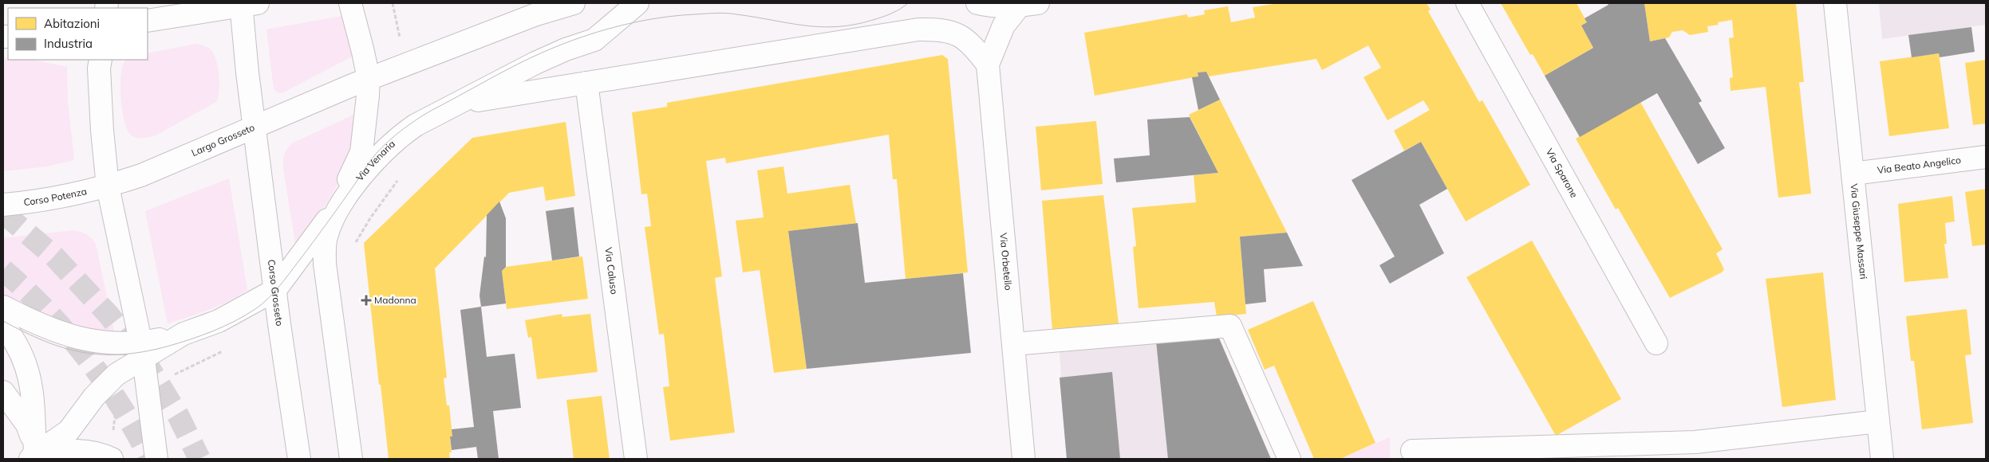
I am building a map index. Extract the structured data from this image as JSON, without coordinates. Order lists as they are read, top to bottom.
{
  "streets": {
    "street": [
      "Largo Grosseto",
      "Via Venaria",
      "Via Beato Angelico",
      "Via Sparone",
      "Corso Potenza",
      "Via Giuseppe Massari",
      "Via Orbetello",
      "Via Caluso",
      "Corso Grosseto"
    ]
  },
  "crossings": [
    ["Largo Grosseto", "Corso Potenza"],
    ["Largo Grosseto", "Corso Grosseto"],
    ["Via Beato Angelico", "Via Giuseppe Massari"]
  ],
  "places": {
    "health": ["Madonna"]
  },
  "legend": ["Abitazioni", "Industria"]
}
